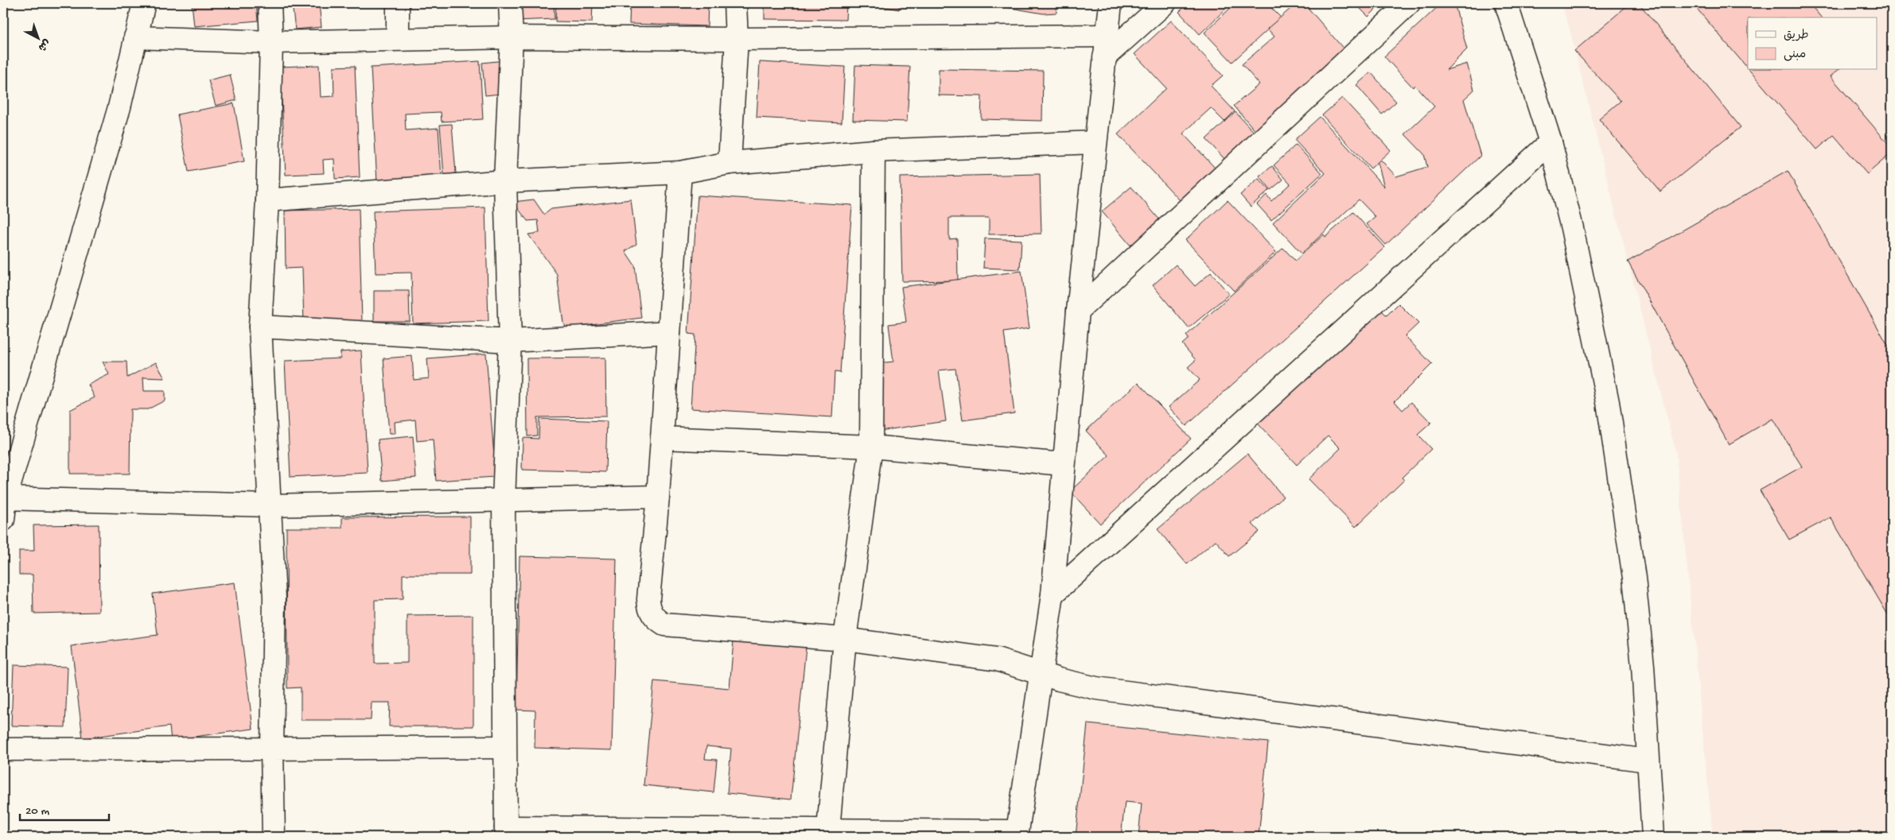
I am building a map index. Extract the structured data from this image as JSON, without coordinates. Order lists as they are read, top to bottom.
{
  "legend": ["طريق", "مبنى"],
  "scale_bar": "20 m",
  "north": "bottom right"
}
